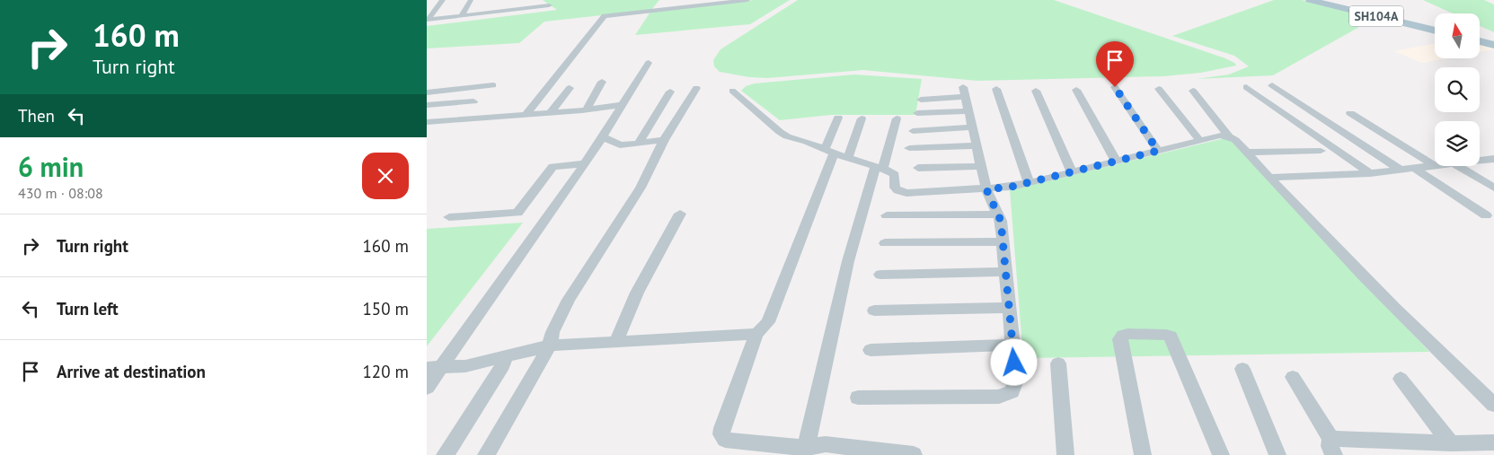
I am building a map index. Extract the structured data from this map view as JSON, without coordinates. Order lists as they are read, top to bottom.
{
  "streets": {
    "main road": ["SH104A"]
  },
  "north": "top",
  "page": {
    "turn": ["160 m", "Turn right"],
    "then": "Then",
    "heading": ["6 min", "430 m · 08:08"],
    "list": [
      {
        "name": "Turn right",
        "value": "160 m"
      },
      {
        "name": "Turn left",
        "value": "150 m"
      },
      {
        "name": "Arrive at destination",
        "value": "120 m"
      }
    ]
  }
}
